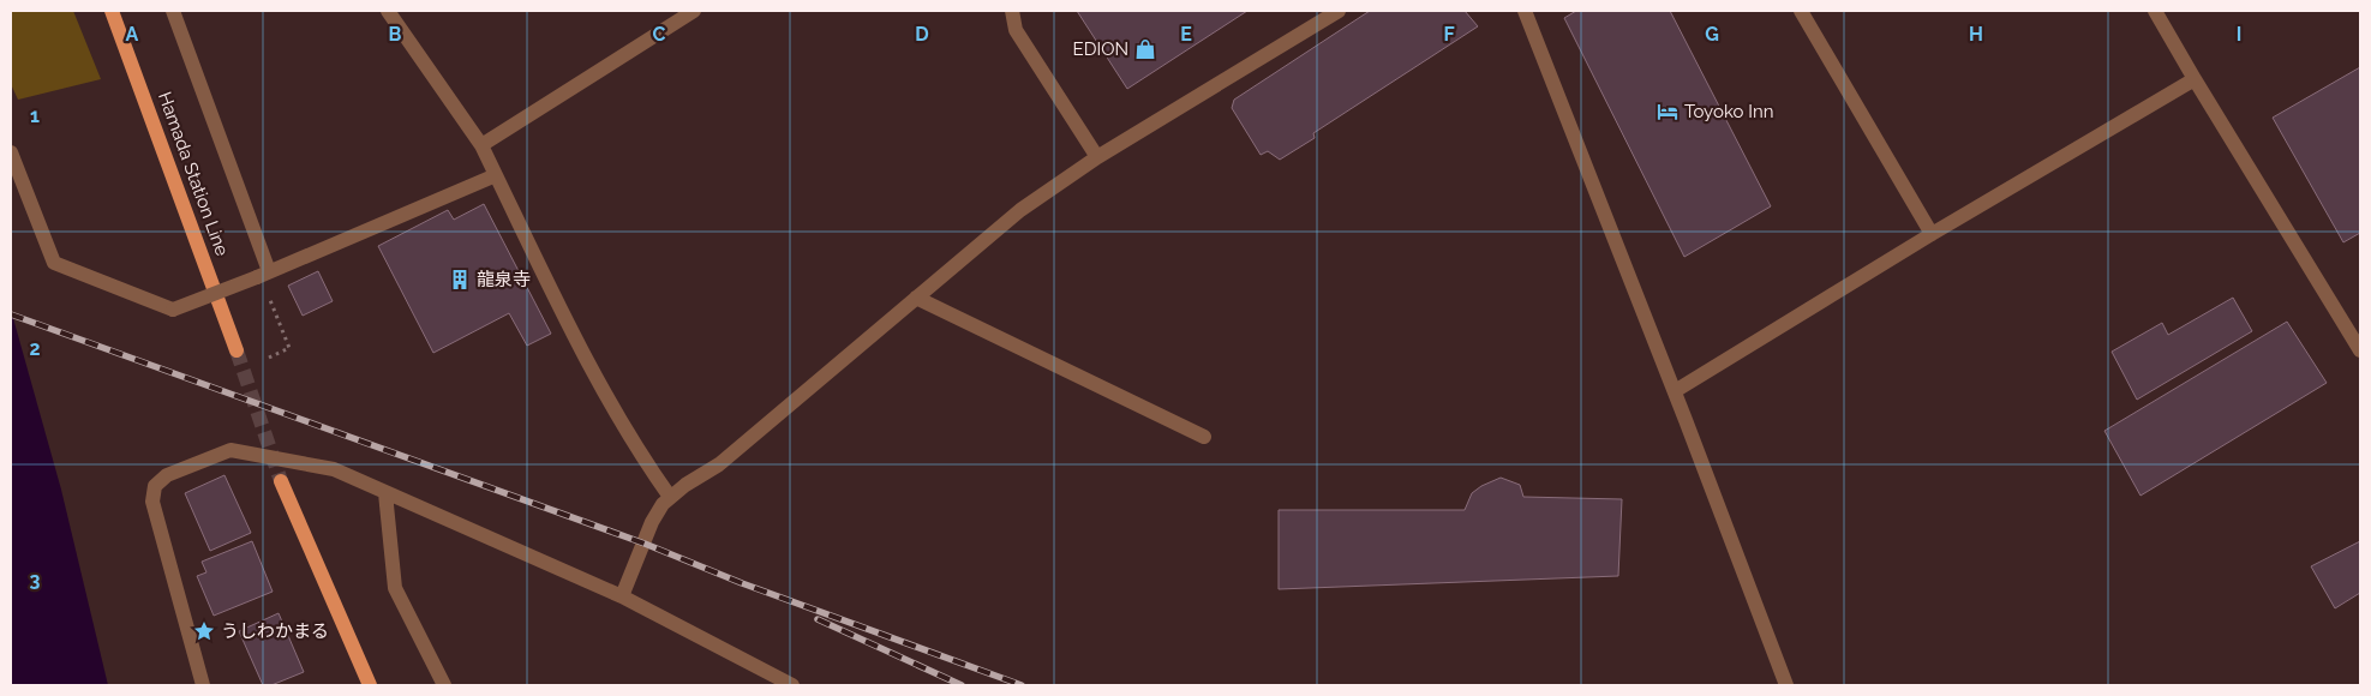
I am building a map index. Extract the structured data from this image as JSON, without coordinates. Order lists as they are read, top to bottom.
{
  "streets": {
    "main road": ["Hamada Station Line"]
  },
  "places": {
    "shop": ["EDION"],
    "hotel": ["Toyoko Inn"],
    "building": ["龍泉寺"],
    "place": ["うしわかまる"]
  },
  "grid": {
    "columns": [
      "A",
      "B",
      "C",
      "D",
      "E",
      "F",
      "G",
      "H",
      "I"
    ],
    "rows": ["1", "2", "3"]
  }
}
